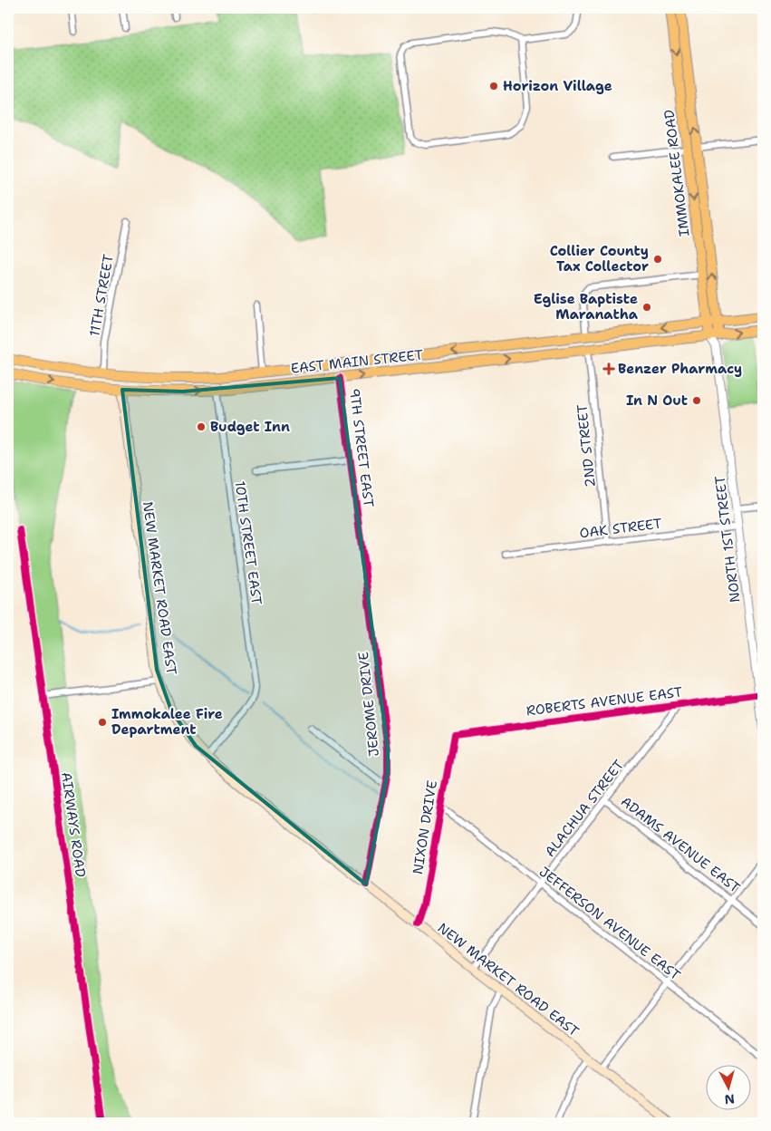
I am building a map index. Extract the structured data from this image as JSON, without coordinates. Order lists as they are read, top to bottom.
{
  "streets": {
    "main road": ["IMMOKALEE ROAD", "EAST MAIN STREET", "NEW MARKET ROAD EAST"],
    "street": [
      "11TH STREET",
      "2ND STREET",
      "9TH STREET EAST",
      "OAK STREET",
      "NORTH 1ST STREET",
      "10TH STREET EAST",
      "ROBERTS AVENUE EAST",
      "JEROME DRIVE",
      "ALACHUA STREET",
      "AIRWAYS ROAD",
      "NIXON DRIVE",
      "ADAMS AVENUE EAST",
      "JEFFERSON AVENUE EAST"
    ]
  },
  "crossings": [
    ["IMMOKALEE ROAD", "EAST MAIN STREET"],
    ["IMMOKALEE ROAD", "NORTH 1ST STREET"],
    ["11TH STREET", "EAST MAIN STREET"],
    ["EAST MAIN STREET", "2ND STREET"],
    ["EAST MAIN STREET", "9TH STREET EAST"],
    ["EAST MAIN STREET", "NORTH 1ST STREET"],
    ["EAST MAIN STREET", "10TH STREET EAST"],
    ["EAST MAIN STREET", "NEW MARKET ROAD EAST"],
    ["2ND STREET", "OAK STREET"],
    ["9TH STREET EAST", "JEROME DRIVE"],
    ["OAK STREET", "NORTH 1ST STREET"],
    ["NORTH 1ST STREET", "ROBERTS AVENUE EAST"],
    ["10TH STREET EAST", "NEW MARKET ROAD EAST"],
    ["NEW MARKET ROAD EAST", "JEROME DRIVE"],
    ["NEW MARKET ROAD EAST", "ALACHUA STREET"],
    ["NEW MARKET ROAD EAST", "NIXON DRIVE"],
    ["ROBERTS AVENUE EAST", "ALACHUA STREET"],
    ["ROBERTS AVENUE EAST", "NIXON DRIVE"],
    ["ALACHUA STREET", "ADAMS AVENUE EAST"],
    ["ALACHUA STREET", "JEFFERSON AVENUE EAST"],
    ["NIXON DRIVE", "JEFFERSON AVENUE EAST"]
  ],
  "places": {
    "other": [
      "Horizon Village",
      "Collier County Tax Collector",
      "Eglise Baptiste Maranatha",
      "In N Out",
      "Budget Inn",
      "Immokalee Fire Department"
    ],
    "health": ["Benzer Pharmacy"]
  },
  "north": "bottom"
}
